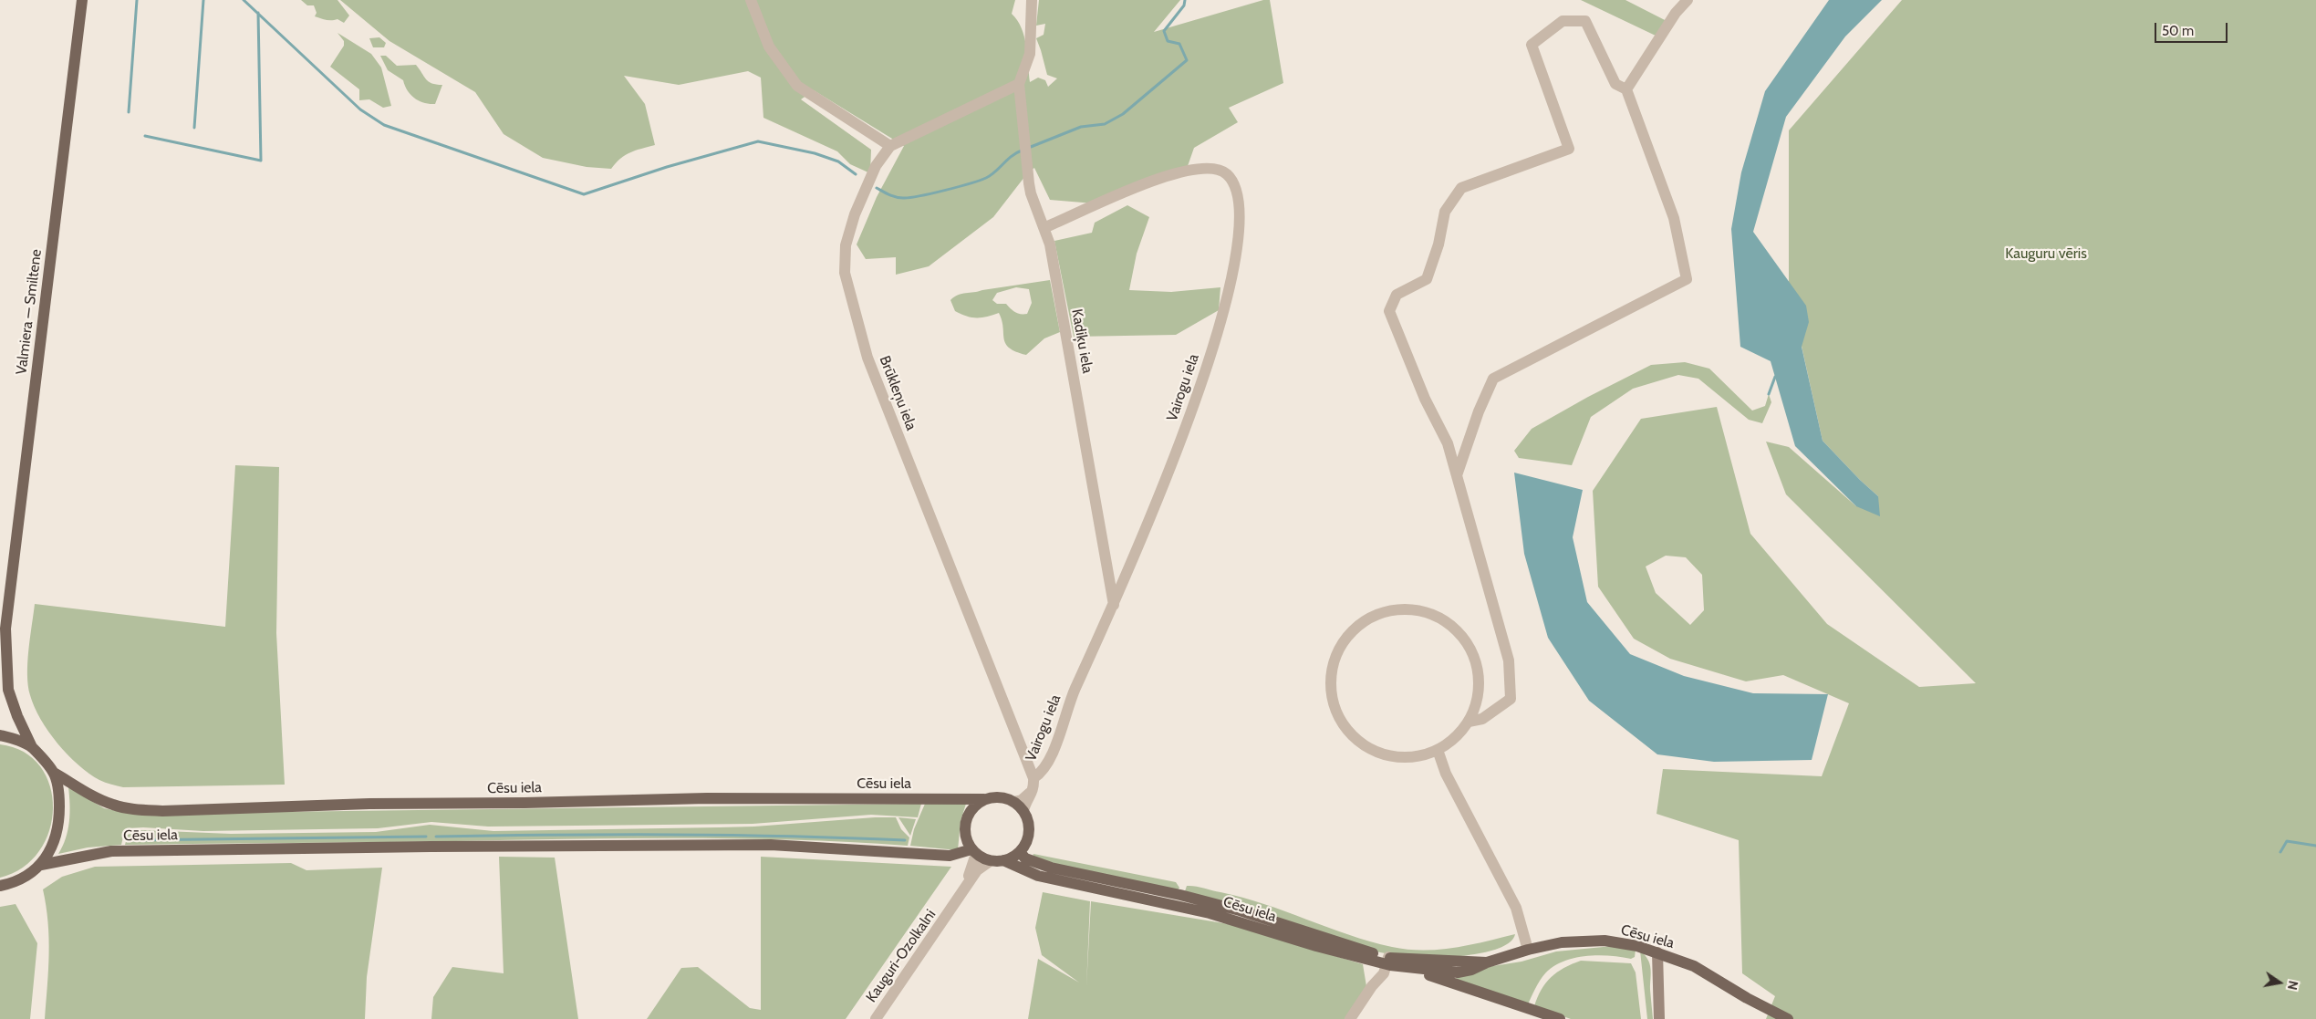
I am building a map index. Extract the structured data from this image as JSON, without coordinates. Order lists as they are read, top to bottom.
{
  "streets": {
    "main road": ["Valmiera — Smiltene", "Cēsu iela"],
    "street": [
      "Kadiķu iela",
      "Vairogu iela",
      "Brūkleņu iela",
      "Kauguri-Ozolkalni"
    ]
  },
  "crossings": [
    ["Kadiķu iela", "Vairogu iela"],
    ["Kadiķu iela", "Brūkleņu iela"],
    ["Vairogu iela", "Brūkleņu iela"]
  ],
  "parks": ["Kauguru vēris"],
  "scale_bar": "50 m",
  "north": "right"
}
